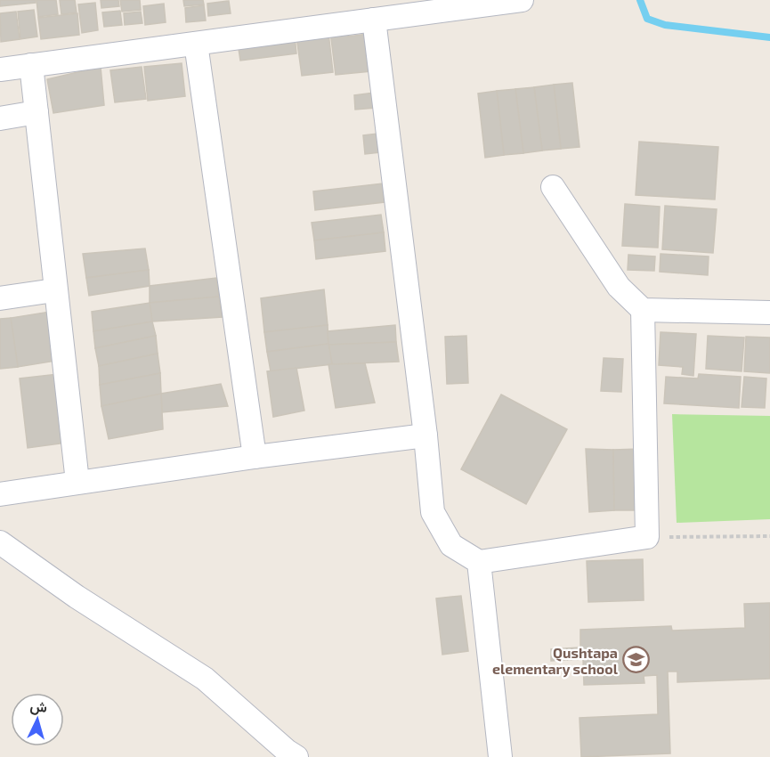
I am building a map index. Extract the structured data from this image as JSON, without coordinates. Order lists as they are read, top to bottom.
{
  "places": {
    "school or university": ["Qushtapa elementary school"]
  },
  "north": "top"
}
